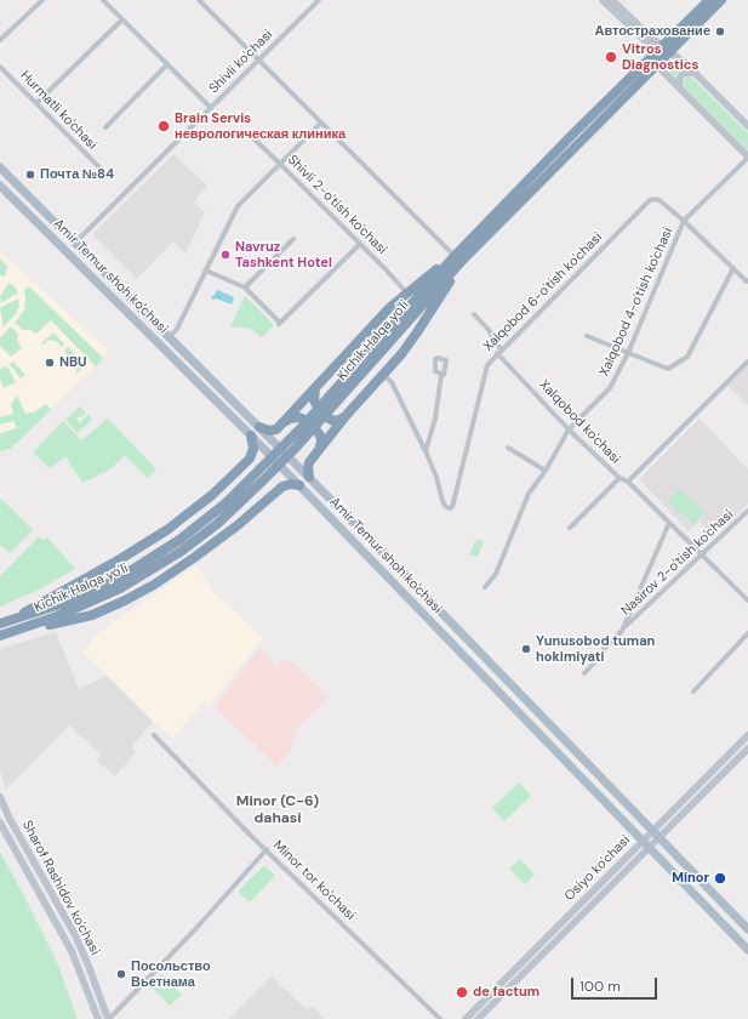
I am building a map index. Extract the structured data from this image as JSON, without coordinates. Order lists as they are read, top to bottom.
{
  "streets": {
    "highway": ["Kichik Halqa yo'li"],
    "main road": ["Amir Temur shoh ko'chasi", "Osiyo ko'chasi", "Sharof Rashidov ko'chasi"],
    "street": [
      "Shivli ko'chasi",
      "Hurmatli ko'chasi",
      "Shivli 2-o'tish ko'chasi",
      "Xalqobod 6-o'tish ko'chasi",
      "Xalqobod 4-o'tish ko'chasi",
      "Xalqobod ko'chasi",
      "Nasirov 2-o'tish ko'chasi",
      "Minor tor ko'chasi"
    ]
  },
  "crossings": [
    ["Shivli ko'chasi", "Amir Temur shoh ko'chasi"],
    ["Amir Temur shoh ko'chasi", "Osiyo ko'chasi"],
    ["Xalqobod 6-o'tish ko'chasi", "Xalqobod 4-o'tish ko'chasi"],
    ["Xalqobod 6-o'tish ko'chasi", "Xalqobod ko'chasi"],
    ["Xalqobod 4-o'tish ko'chasi", "Xalqobod ko'chasi"],
    ["Xalqobod ko'chasi", "Nasirov 2-o'tish ko'chasi"]
  ],
  "districts": ["Minor (C-6) dahasi"],
  "places": [
    "Автострахование",
    "Vitros Diagnostics",
    "Brain Servis неврологическая клиника",
    "Почта №84",
    "Navruz Tashkent Hotel",
    "NBU",
    "Yunusobod tuman hokimiyati",
    "Minor",
    "Посольство Вьетнама",
    "de factum"
  ],
  "scale_bar": "100 m"
}
